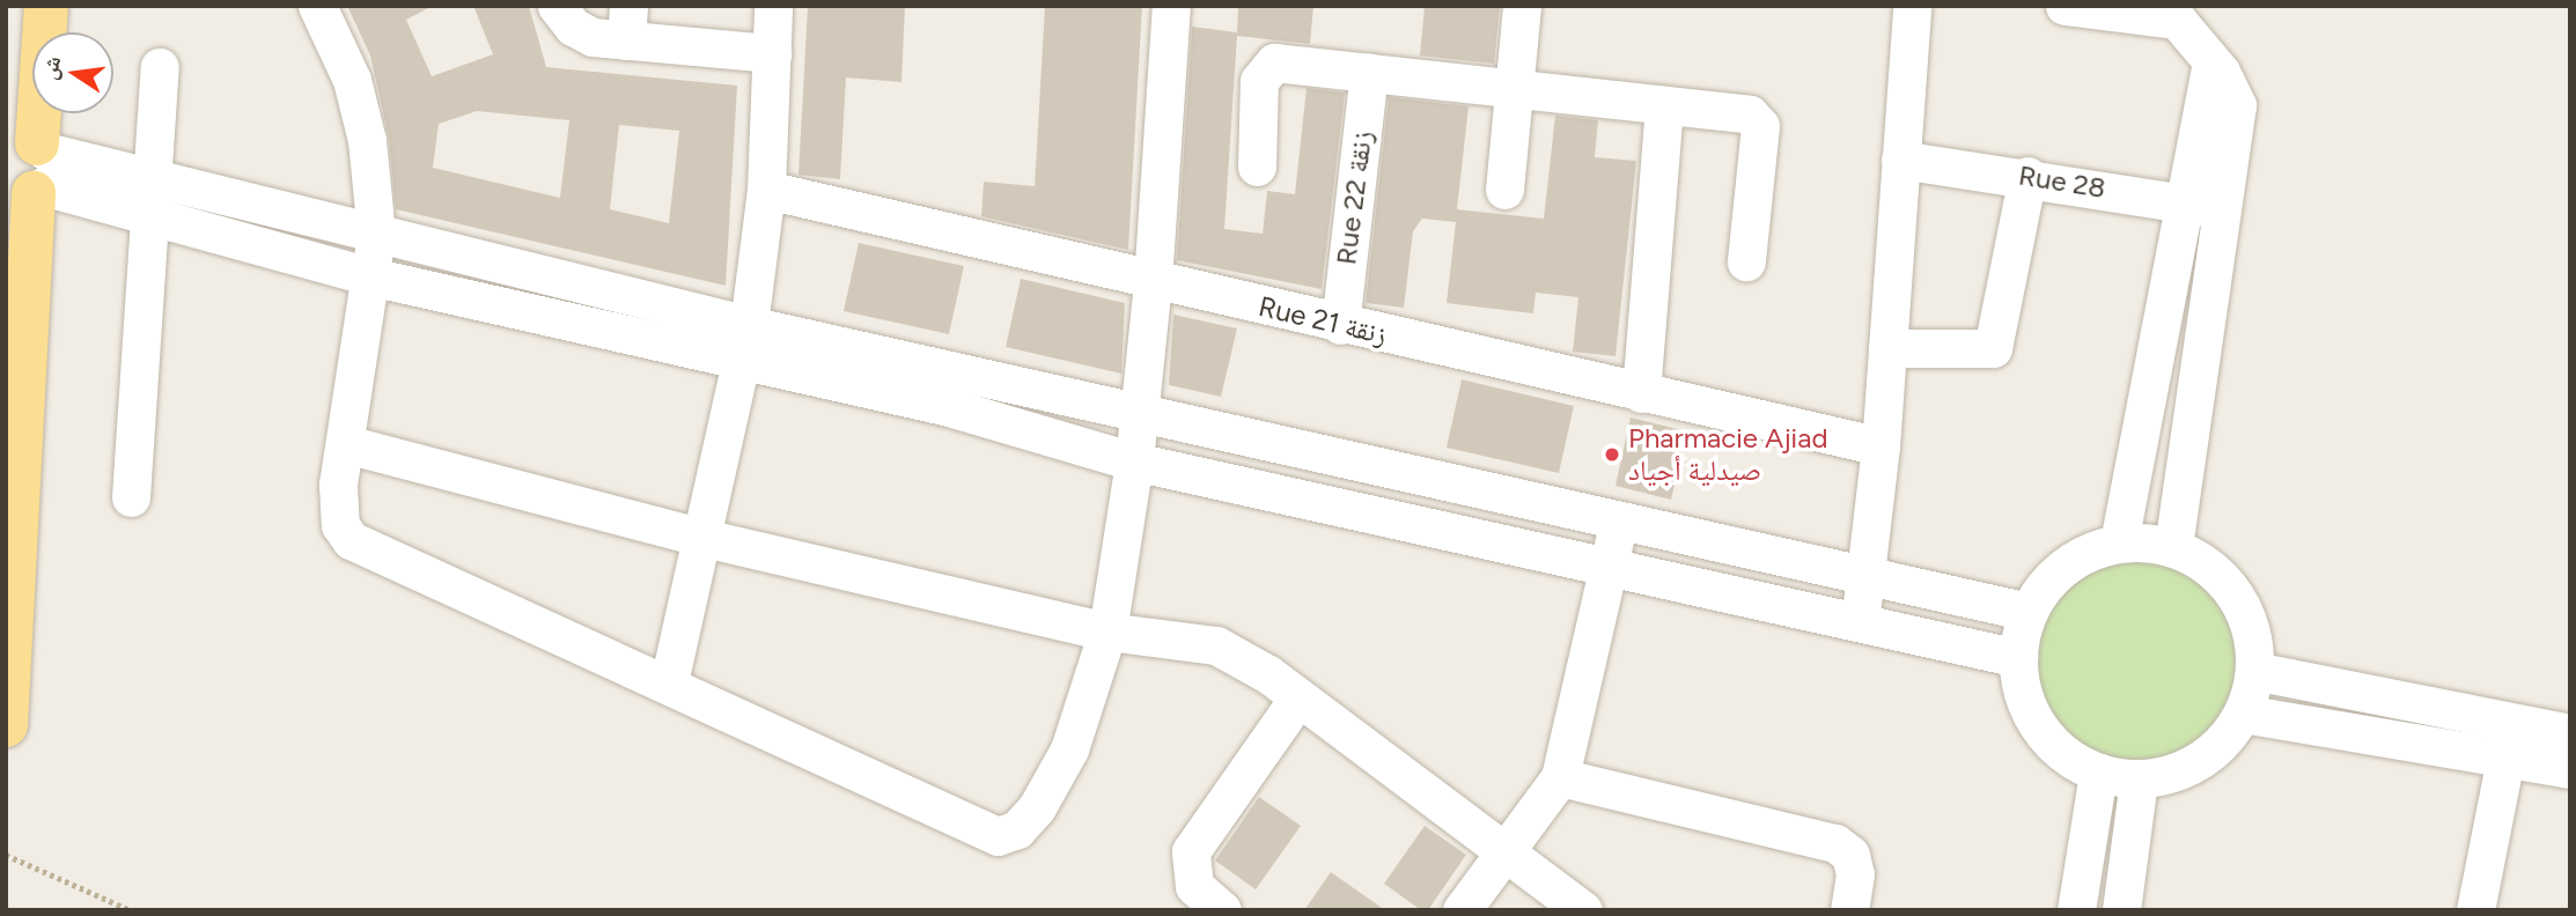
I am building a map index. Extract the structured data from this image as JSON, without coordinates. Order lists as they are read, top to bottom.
{
  "streets": {
    "street": ["Rue 28", "Rue 22 زنقة", "Rue 21 زنقة"]
  },
  "crossings": [
    ["Rue 22 زنقة", "Rue 21 زنقة"]
  ],
  "places": ["Pharmacie Ajiad صيدلية أجياد"],
  "north": "left"
}
